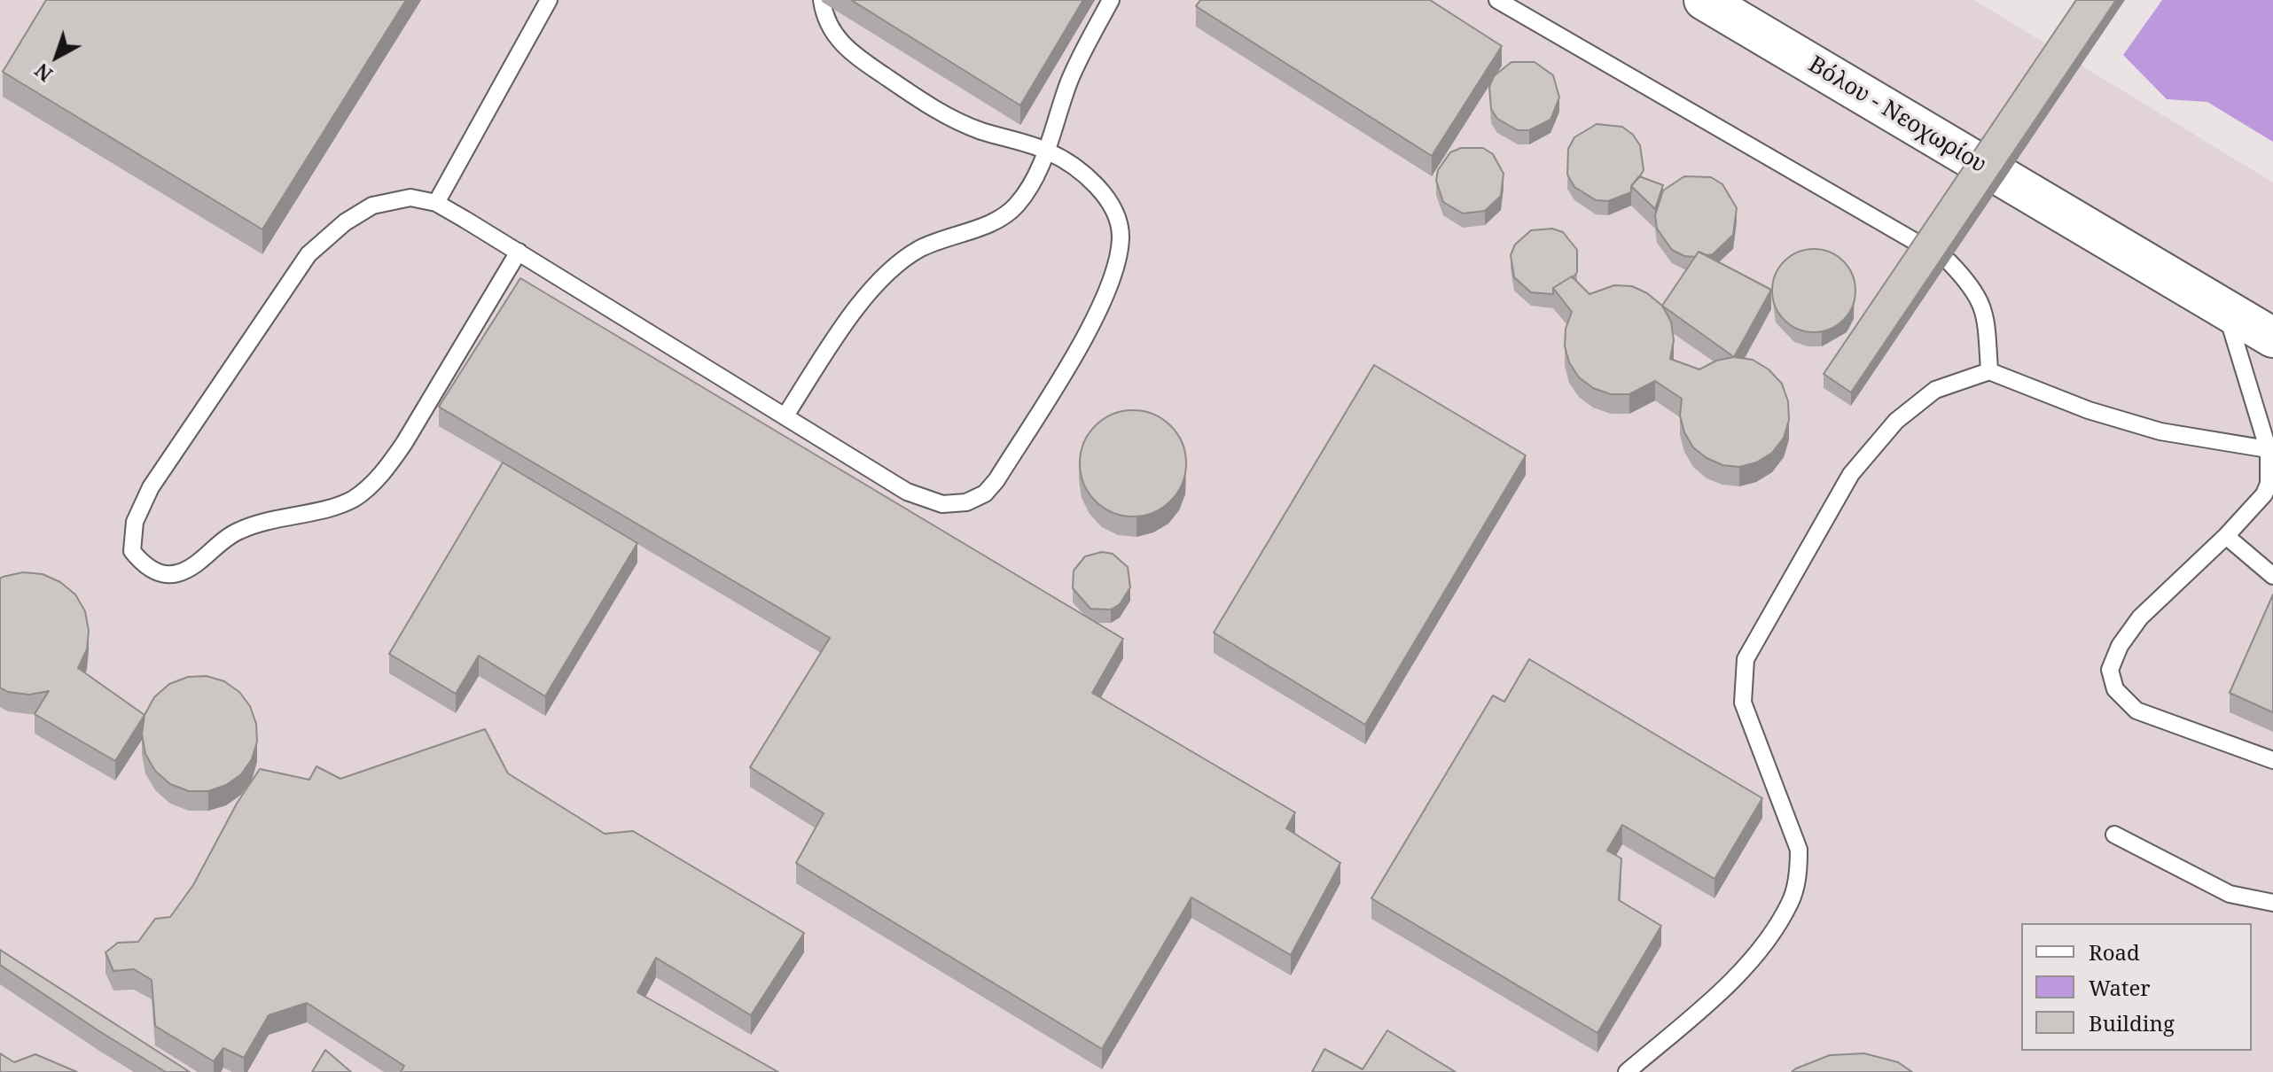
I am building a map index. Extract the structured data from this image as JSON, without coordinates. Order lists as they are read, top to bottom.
{
  "streets": {
    "main road": ["Βόλου - Νεοχωρίου"]
  },
  "legend": ["Road", "Water", "Building"],
  "north": "bottom left"
}
